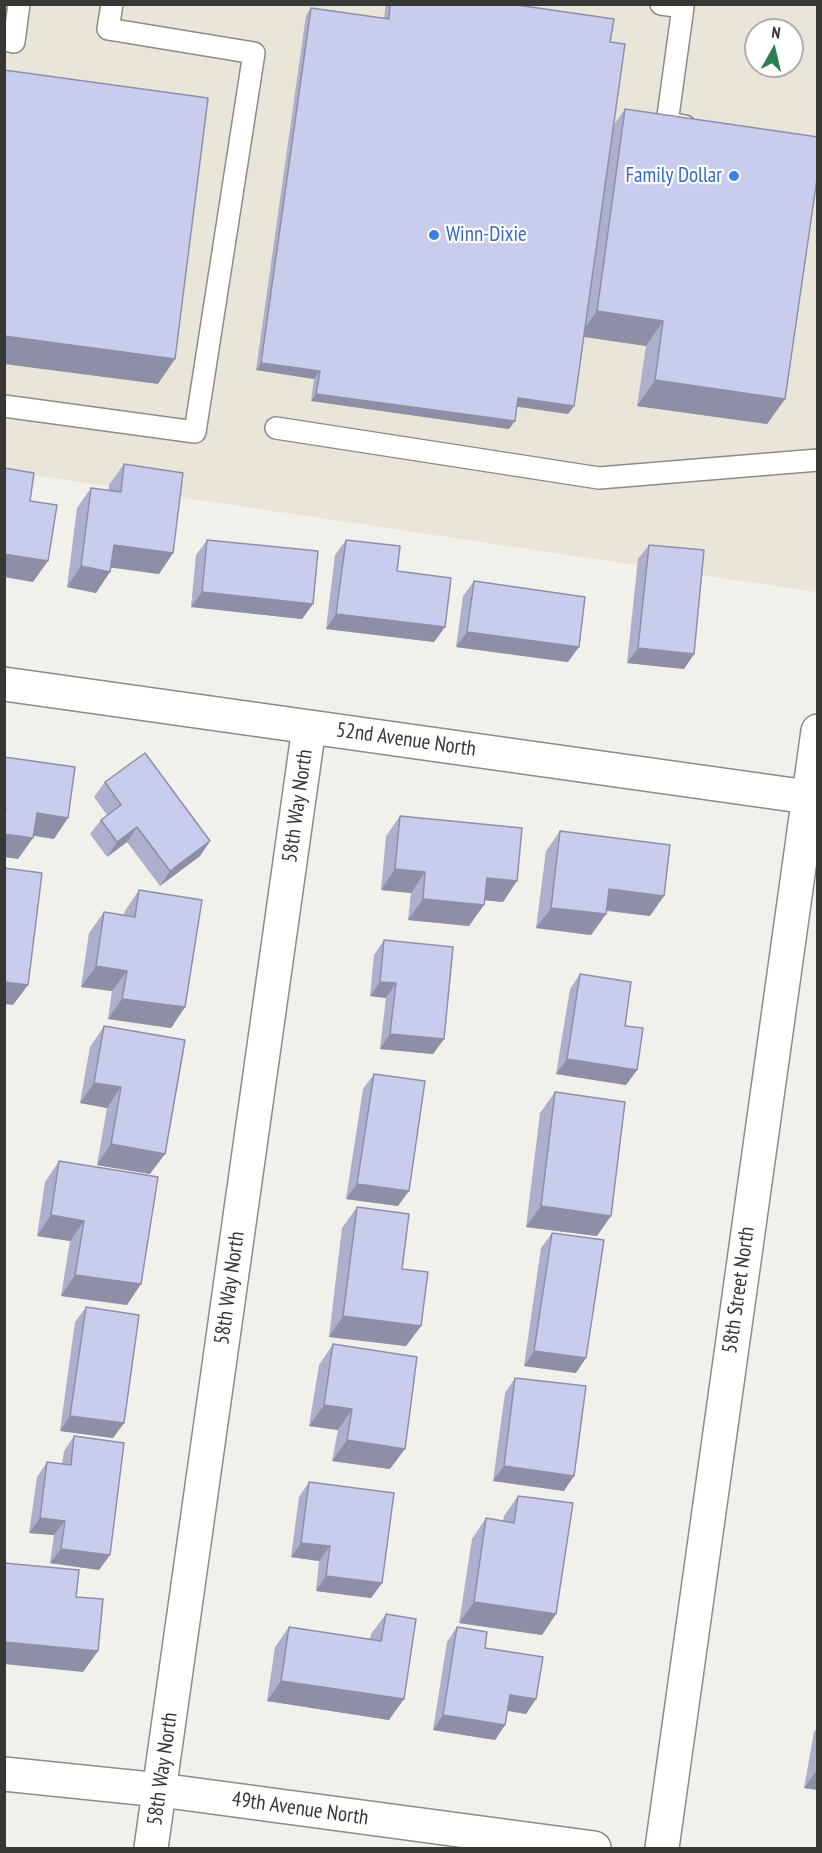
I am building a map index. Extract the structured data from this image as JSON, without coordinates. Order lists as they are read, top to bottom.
{
  "streets": {
    "street": [
      "52nd Avenue North",
      "58th Way North",
      "58th Street North",
      "49th Avenue North"
    ]
  },
  "crossings": [
    ["52nd Avenue North", "58th Way North"],
    ["52nd Avenue North", "58th Street North"],
    ["58th Way North", "49th Avenue North"]
  ],
  "places": ["Family Dollar", "Winn-Dixie"],
  "north": "top"
}
